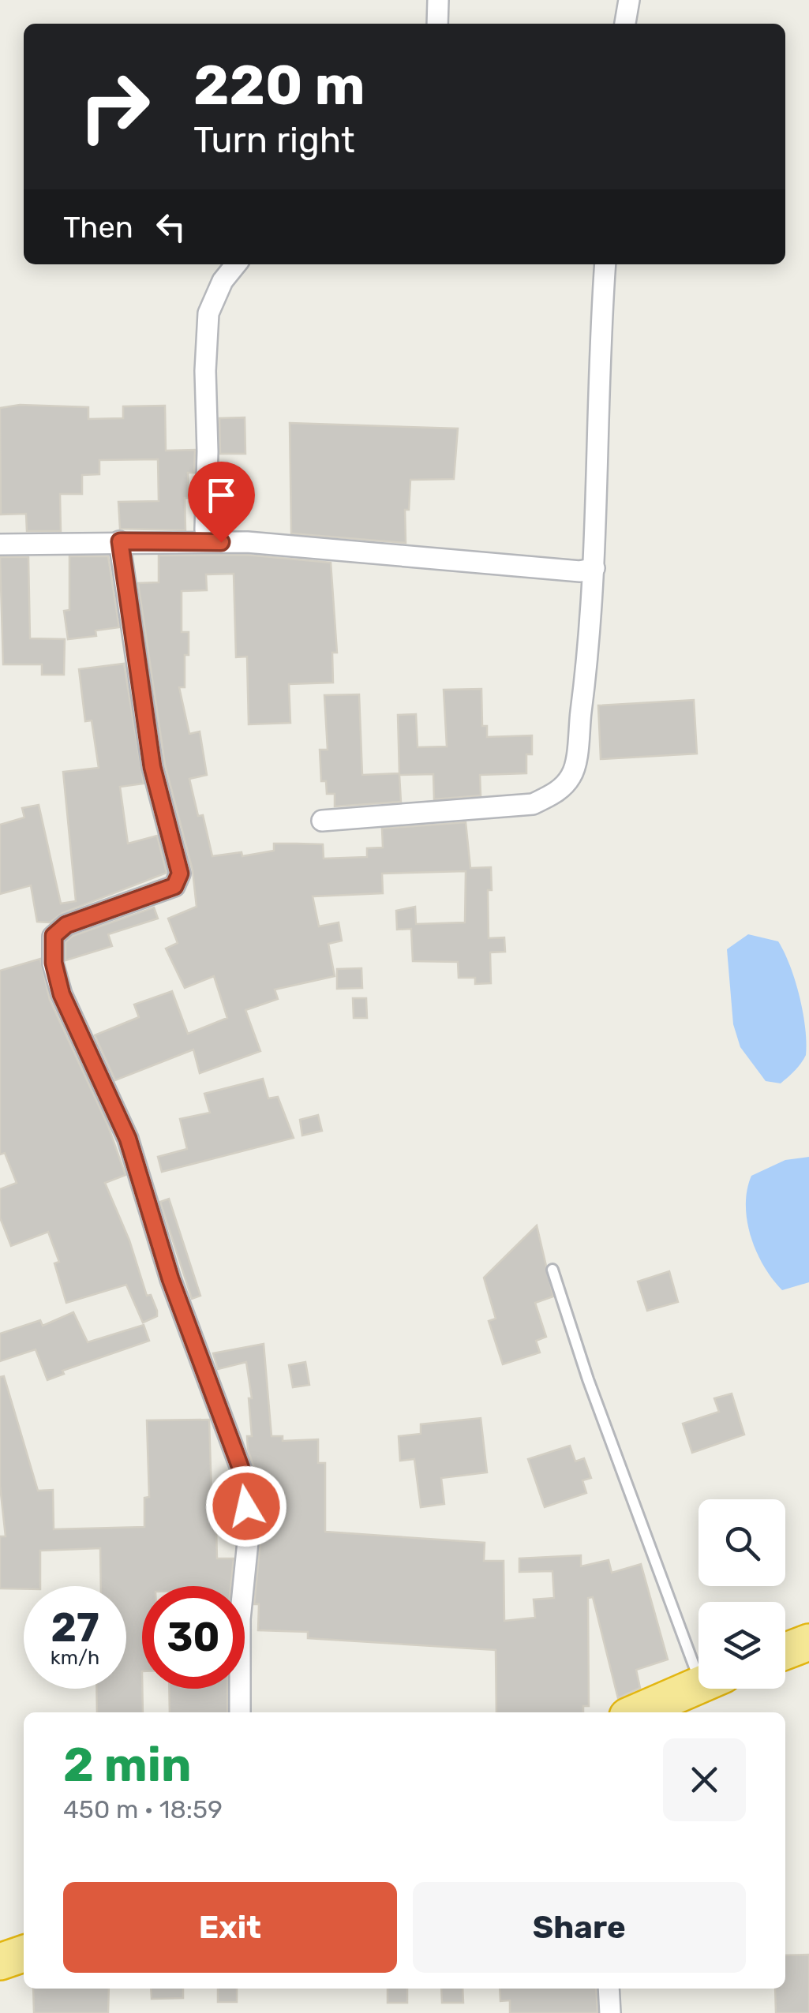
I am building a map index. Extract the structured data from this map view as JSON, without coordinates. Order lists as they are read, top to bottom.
{
  "page": {
    "turn": ["220 m", "Turn right"],
    "then": "Then",
    "speed": "27 km/h",
    "limit": "30",
    "heading": ["2 min", "450 m · 18:59"],
    "buttons": ["Exit", "Share"]
  }
}
